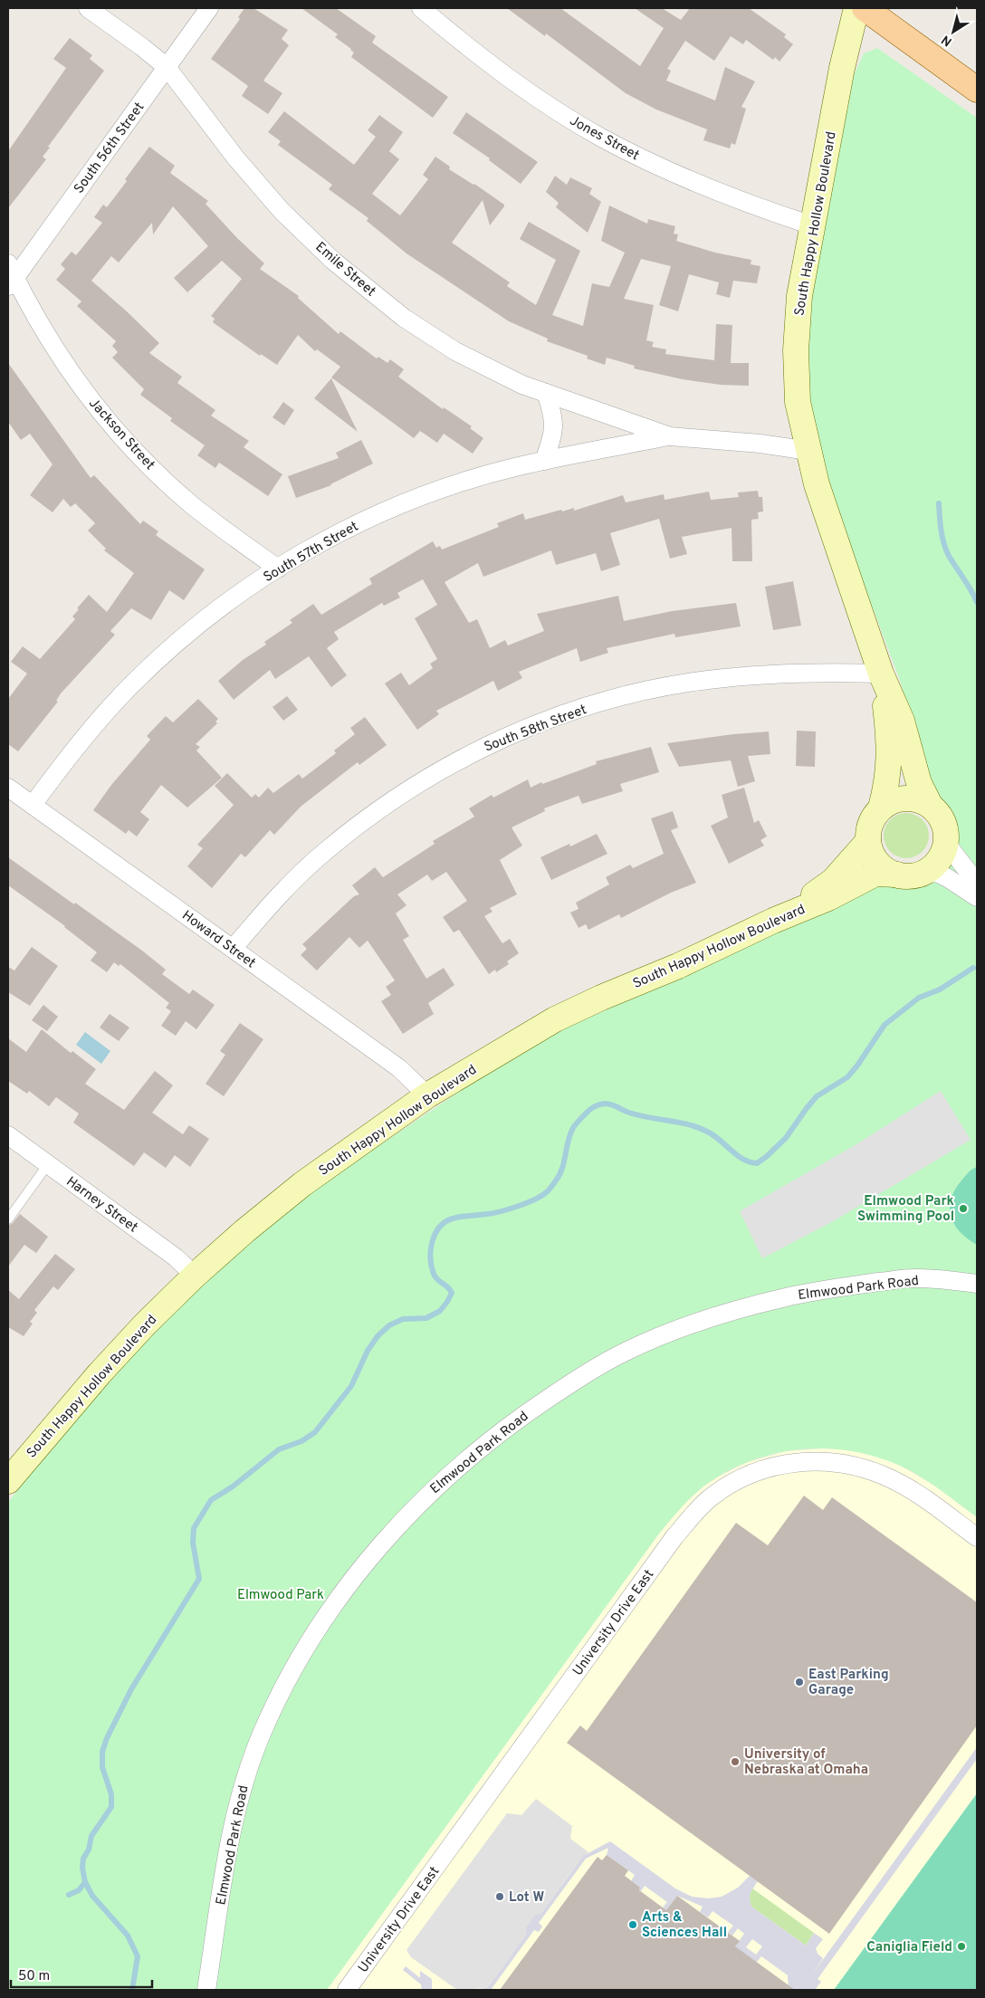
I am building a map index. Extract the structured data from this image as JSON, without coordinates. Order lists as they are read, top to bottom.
{
  "streets": {
    "street": [
      "Jones Street",
      "South 56th Street",
      "South Happy Hollow Boulevard",
      "Emile Street",
      "Jackson Street",
      "South 57th Street",
      "South 58th Street",
      "Howard Street",
      "Harney Street",
      "Elmwood Park Road",
      "University Drive East"
    ]
  },
  "crossings": [
    ["Jones Street", "South Happy Hollow Boulevard"],
    ["South 56th Street", "Emile Street"],
    ["South 56th Street", "Jackson Street"],
    ["South Happy Hollow Boulevard", "South 58th Street"],
    ["South Happy Hollow Boulevard", "Howard Street"],
    ["South Happy Hollow Boulevard", "Harney Street"],
    ["Emile Street", "South 57th Street"],
    ["Jackson Street", "South 57th Street"],
    ["South 57th Street", "Howard Street"],
    ["South 58th Street", "Howard Street"]
  ],
  "parks": ["Elmwood Park"],
  "places": [
    "Elmwood Park Swimming Pool",
    "East Parking Garage",
    "University of Nebraska at Omaha",
    "Lot W",
    "Arts & Sciences Hall",
    "Caniglia Field"
  ],
  "scale_bar": "50 m",
  "north": "bottom left"
}
